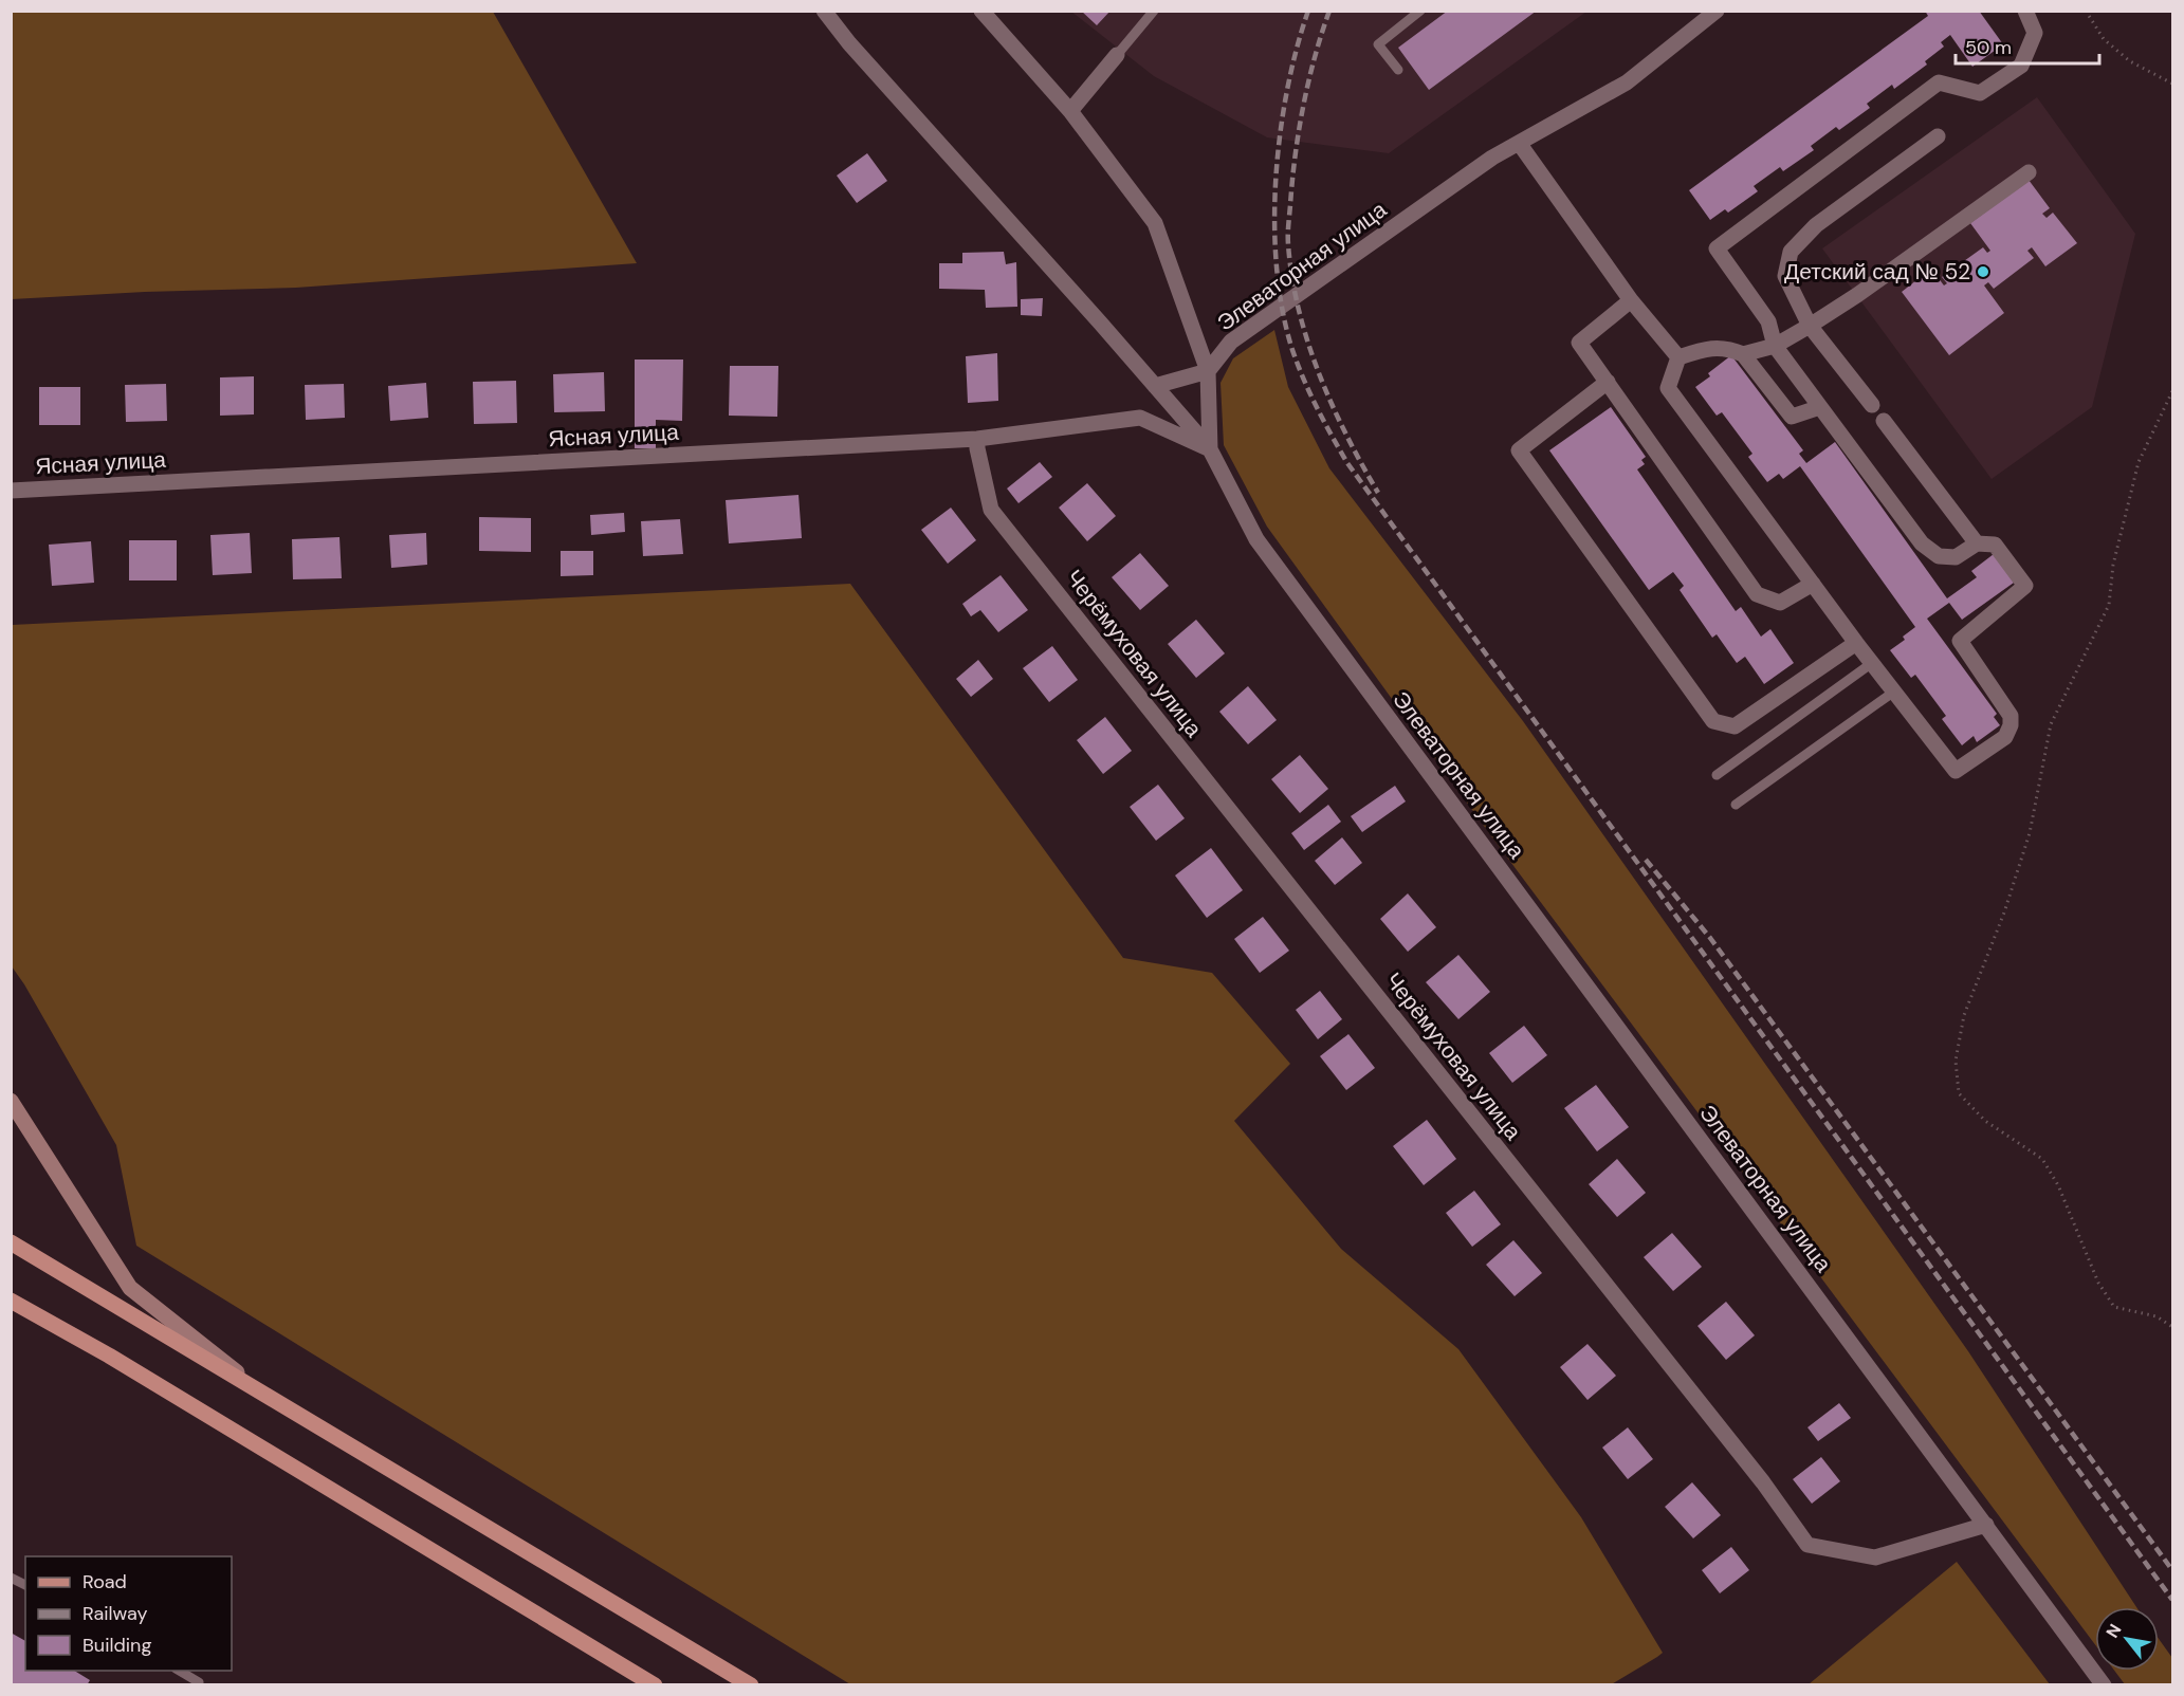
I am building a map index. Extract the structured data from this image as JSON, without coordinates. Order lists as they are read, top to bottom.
{
  "streets": {
    "street": ["Элеваторная улица", "Ясная улица", "Черёмуховая улица"]
  },
  "crossings": [
    ["Элеваторная улица", "Ясная улица"],
    ["Элеваторная улица", "Черёмуховая улица"],
    ["Ясная улица", "Черёмуховая улица"]
  ],
  "places": ["Детский сад № 52"],
  "legend": ["Road", "Railway", "Building"],
  "scale_bar": "50 m",
  "north": "top left"
}
